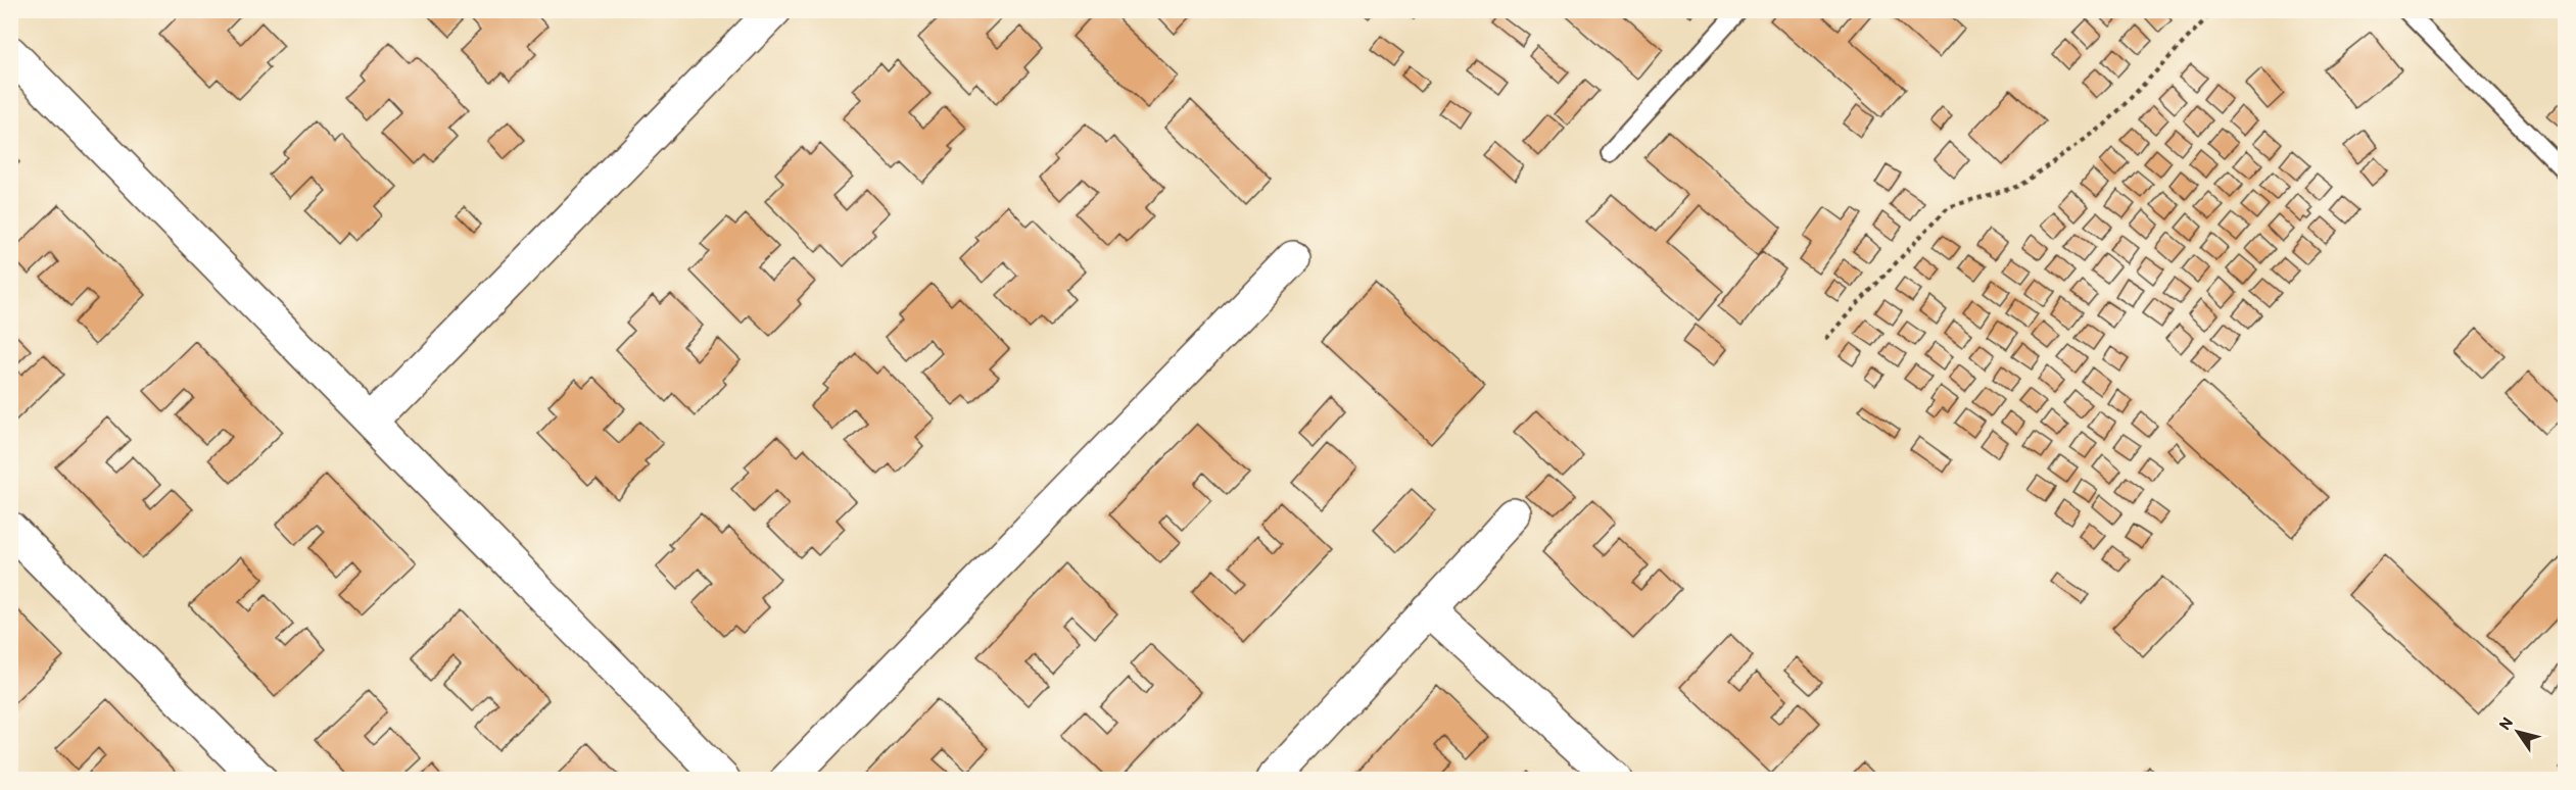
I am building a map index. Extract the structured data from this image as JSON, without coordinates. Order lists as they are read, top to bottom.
{
  "north": "top left"
}
